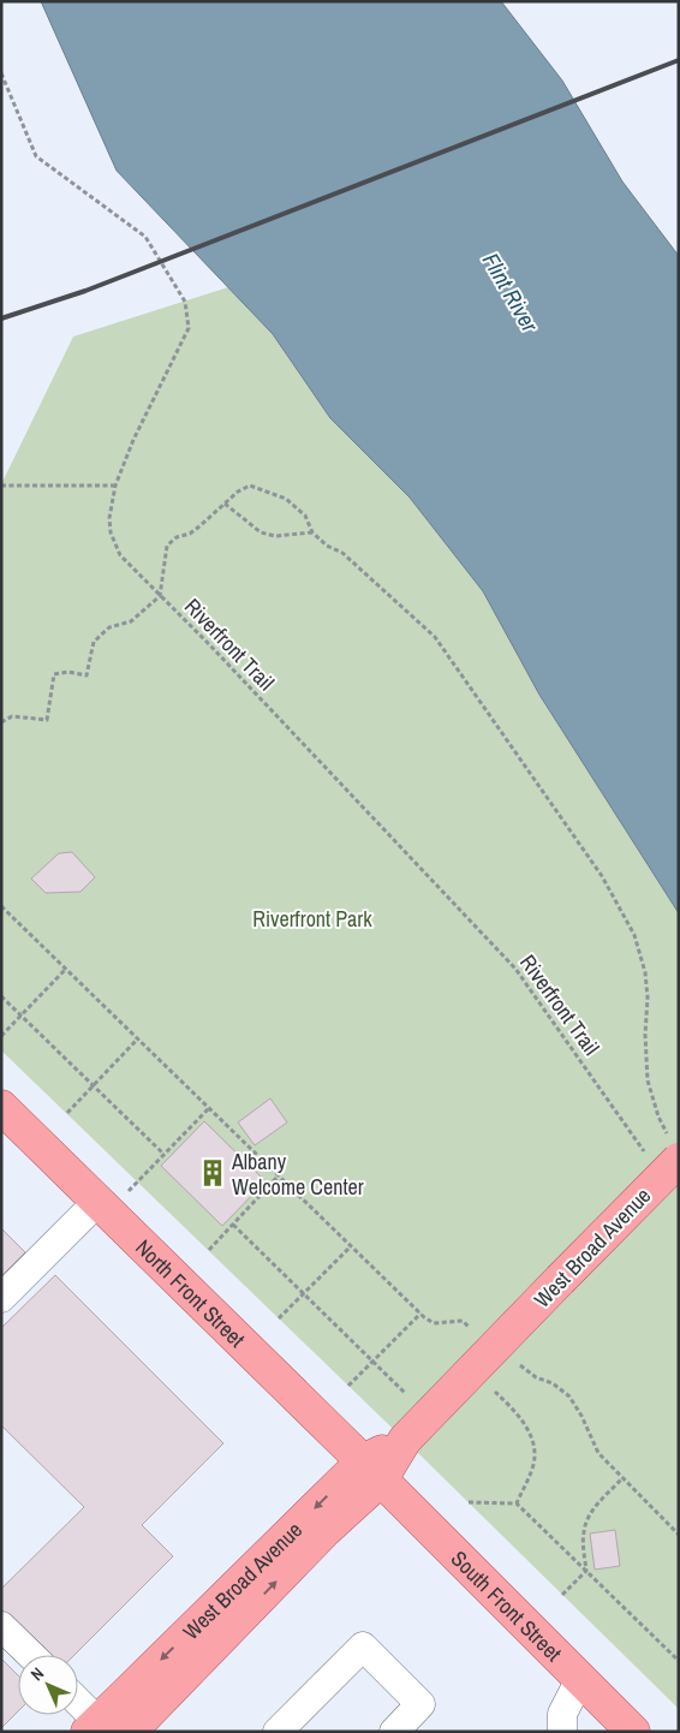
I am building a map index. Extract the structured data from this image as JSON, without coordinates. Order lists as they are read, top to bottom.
{
  "streets": {
    "main road": ["West Broad Avenue", "North Front Street", "South Front Street"],
    "path": ["Riverfront Trail"]
  },
  "crossings": [
    ["West Broad Avenue", "North Front Street"],
    ["West Broad Avenue", "South Front Street"],
    ["North Front Street", "South Front Street"]
  ],
  "water": ["Flint River"],
  "parks": ["Riverfront Park"],
  "places": {
    "building": ["Albany Welcome Center"]
  },
  "north": "top left"
}
